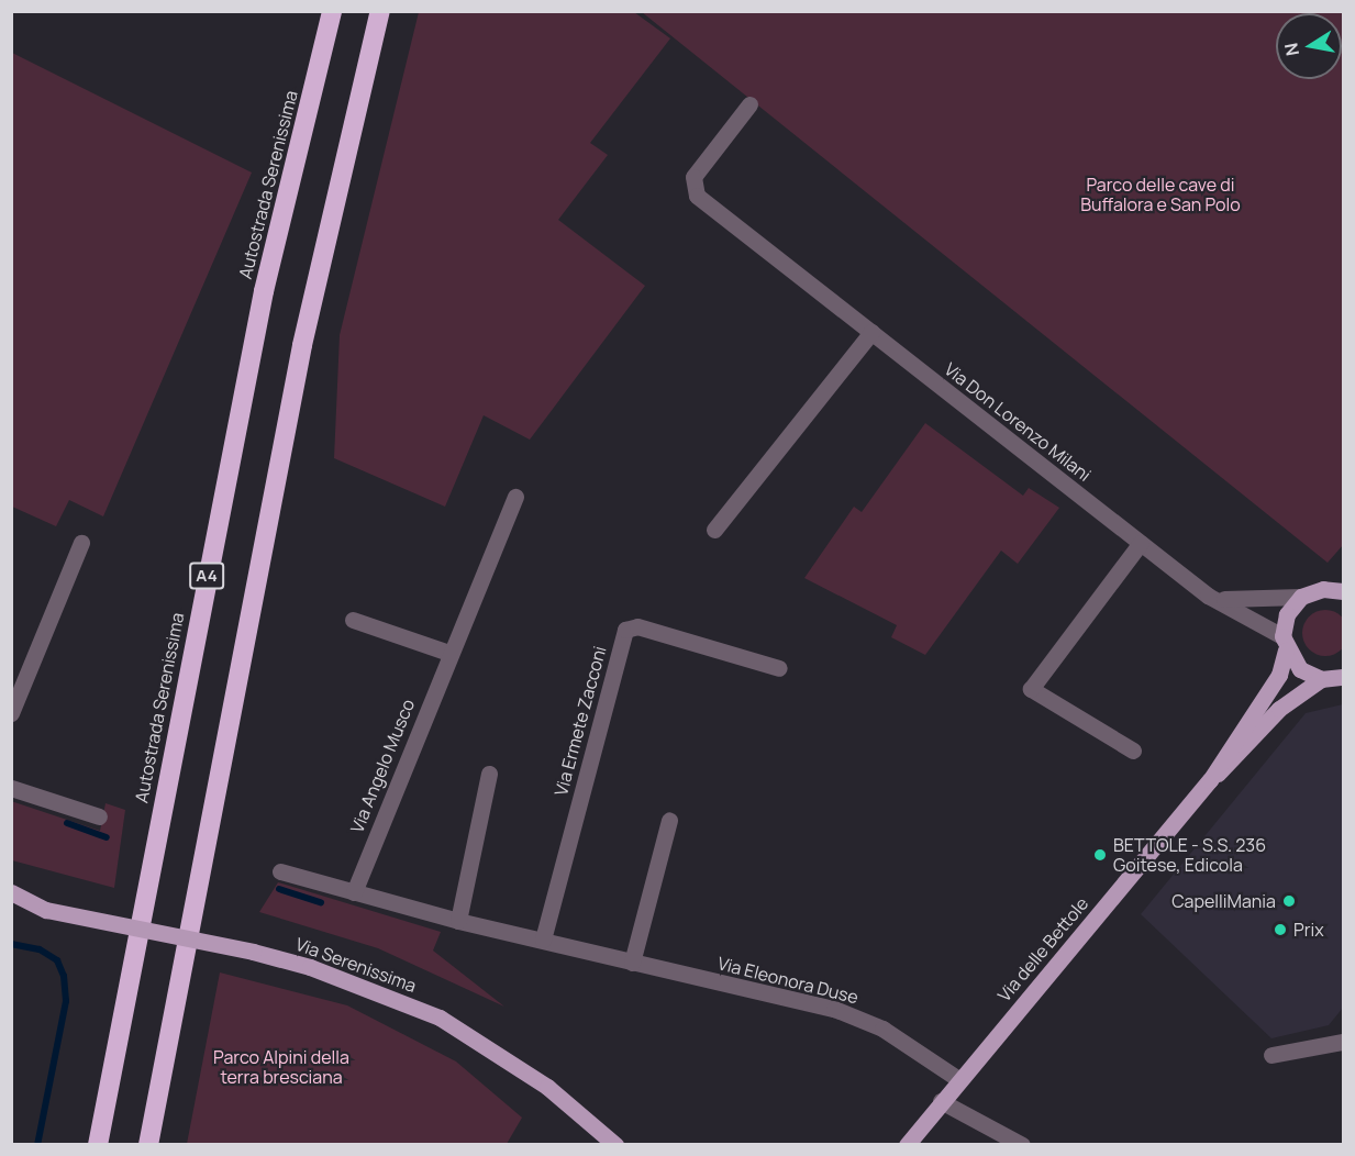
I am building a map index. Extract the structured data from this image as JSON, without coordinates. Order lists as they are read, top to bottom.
{
  "streets": {
    "highway": ["Autostrada Serenissima", "A4"],
    "main road": ["Via delle Bettole", "Via Serenissima"],
    "street": [
      "Via Don Lorenzo Milani",
      "Via Ermete Zacconi",
      "Via Angelo Musco",
      "Via Eleonora Duse"
    ]
  },
  "crossings": [
    ["Via Don Lorenzo Milani", "Via delle Bettole"],
    ["Via Ermete Zacconi", "Via Eleonora Duse"],
    ["Via Angelo Musco", "Via Eleonora Duse"],
    ["Via delle Bettole", "Via Eleonora Duse"]
  ],
  "parks": ["Parco delle cave di Buffalora e San Polo", "Parco Alpini della terra bresciana"],
  "places": ["BETTOLE - S.S. 236 Goitese, Edicola", "CapelliMania", "Prix"],
  "north": "left"
}
